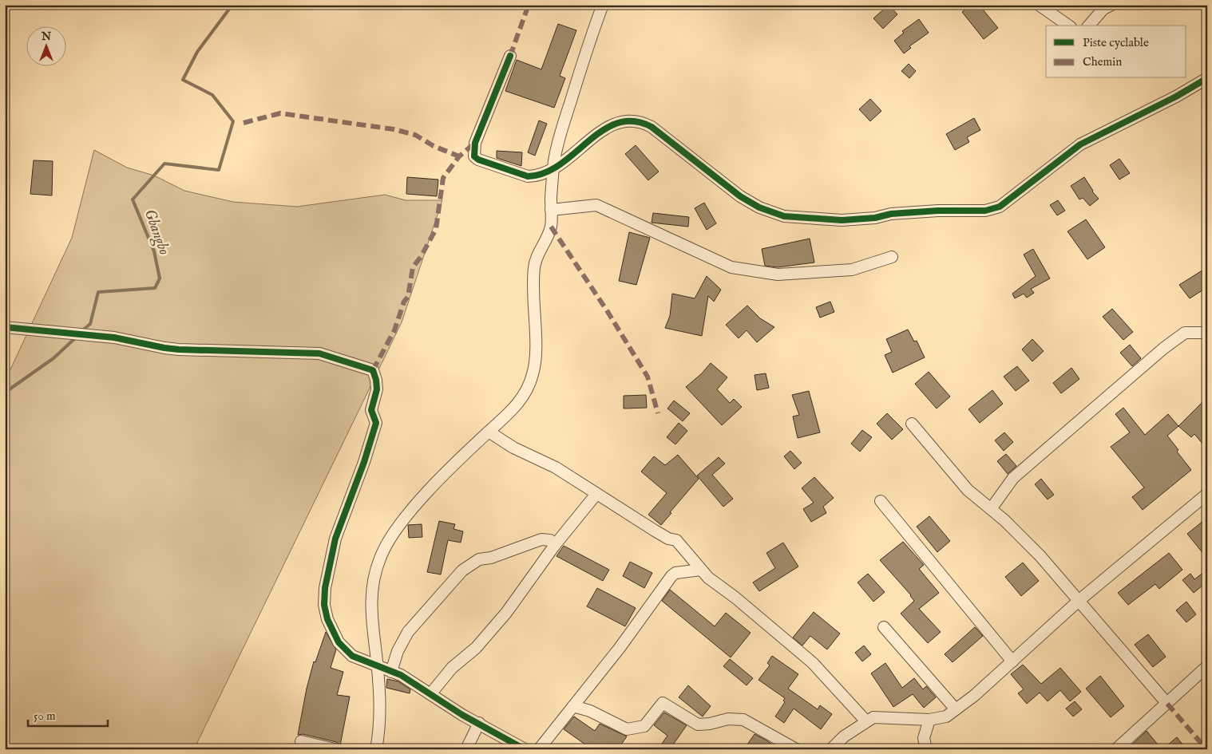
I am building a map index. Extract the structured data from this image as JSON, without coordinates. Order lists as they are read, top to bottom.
{
  "water": ["Gbangbo"],
  "legend": ["Piste cyclable", "Chemin"],
  "scale_bar": "50 m",
  "north": "top"
}
